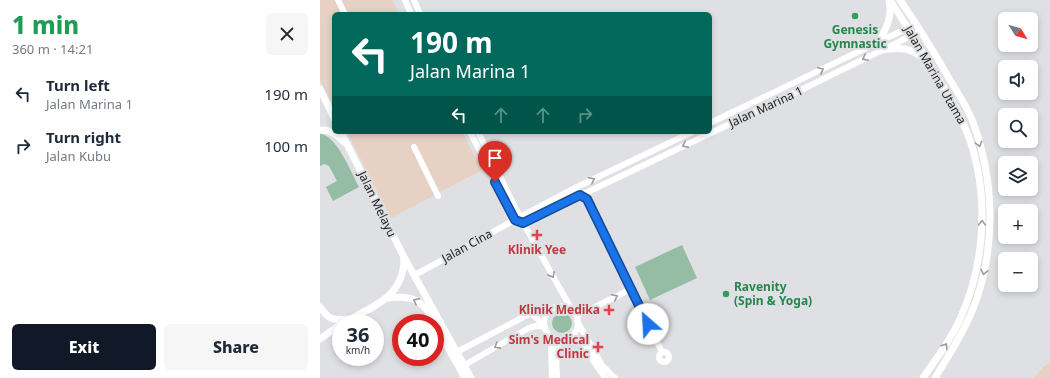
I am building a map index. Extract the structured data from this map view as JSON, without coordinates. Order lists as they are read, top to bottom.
{
  "streets": {
    "main road": ["Jalan Marina Utama", "Jalan Melayu"],
    "street": ["Jalan Marina 1", "Jalan Cina"]
  },
  "crossings": [
    ["Jalan Marina Utama", "Jalan Marina 1"],
    ["Jalan Melayu", "Jalan Cina"]
  ],
  "places": {
    "other": ["Genesis Gymnastic", "Ravenity (Spin & Yoga)"],
    "health": ["Klinik Yee", "Klinik Medika", "Sim's Medical Clinic"]
  },
  "north": "bottom right",
  "page": {
    "heading": ["1 min", "360 m · 14:21"],
    "map_buttons": ["+", "−"],
    "turn": ["190 m", "Jalan Marina 1"],
    "list": [
      {
        "name": "Turn left",
        "note": "Jalan Marina 1",
        "value": "190 m"
      },
      {
        "name": "Turn right",
        "note": "Jalan Kubu",
        "value": "100 m"
      }
    ],
    "speed": "36 km/h",
    "limit": "40",
    "buttons": ["Exit", "Share"]
  }
}
